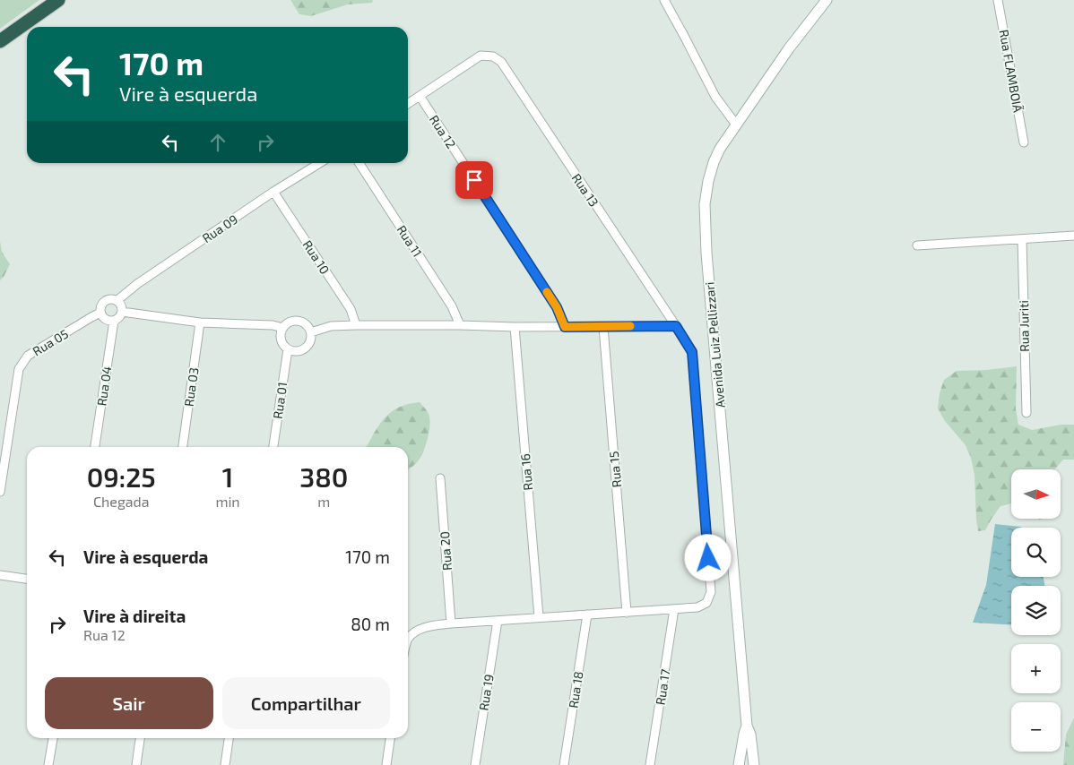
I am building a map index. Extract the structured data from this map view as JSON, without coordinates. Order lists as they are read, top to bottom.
{
  "streets": {
    "main road": ["Avenida Luiz Pellizzari"],
    "street": [
      "Rua FLAMBOIÃ",
      "Rua 12",
      "Rua 13",
      "Rua 09",
      "Rua 11",
      "Rua 10",
      "Rua Juriti",
      "Rua 05",
      "Rua 04",
      "Rua 03",
      "Rua 01",
      "Rua 15",
      "Rua 16",
      "Rua 20",
      "Rua 17",
      "Rua 18",
      "Rua 19"
    ]
  },
  "crossings": [
    ["Rua 12", "Rua 13"],
    ["Rua 13", "Rua 17"],
    ["Rua 09", "Rua 10"],
    ["Rua 09", "Rua 05"],
    ["Rua 09", "Rua 04"],
    ["Rua 05", "Rua 04"]
  ],
  "north": "right",
  "page": {
    "turn": ["170 m", "Vire à esquerda"],
    "eta": [
      "09:25",
      "Chegada",
      "1",
      "min",
      "380",
      "m"
    ],
    "map_buttons": ["+", "−"],
    "list": [
      {
        "name": "Vire à esquerda",
        "value": "170 m"
      },
      {
        "name": "Vire à direita",
        "note": "Rua 12",
        "value": "80 m"
      }
    ],
    "buttons": ["Sair", "Compartilhar"]
  }
}
